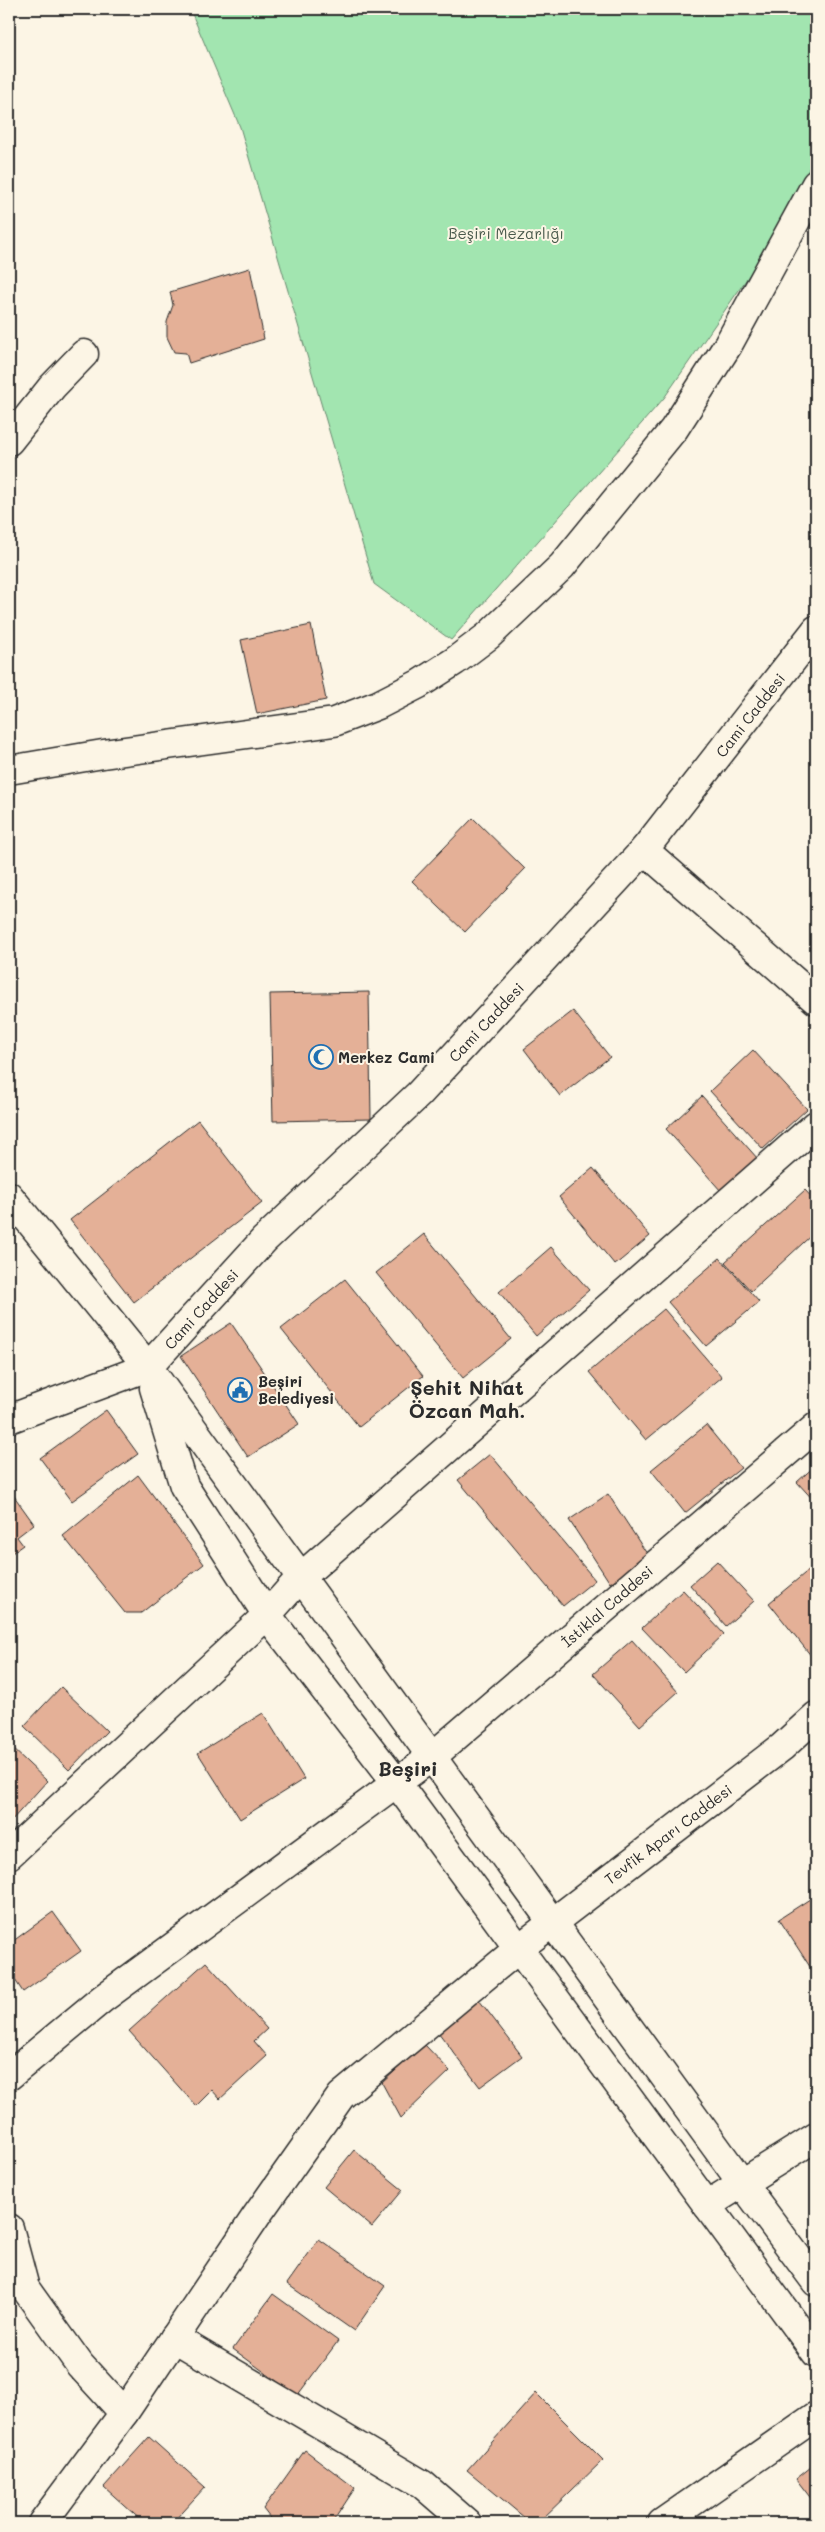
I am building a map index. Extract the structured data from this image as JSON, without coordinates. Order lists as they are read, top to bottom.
{
  "streets": {
    "street": ["Cami Caddesi", "İstiklal Caddesi", "Tevfik Aparı Caddesi"]
  },
  "districts": ["Şehit Nihat Özcan Mah.", "Beşiri"],
  "parks": ["Beşiri Mezarlığı"],
  "places": {
    "mosque": ["Merkez Cami"],
    "public building": ["Beşiri Belediyesi"]
  }
}
